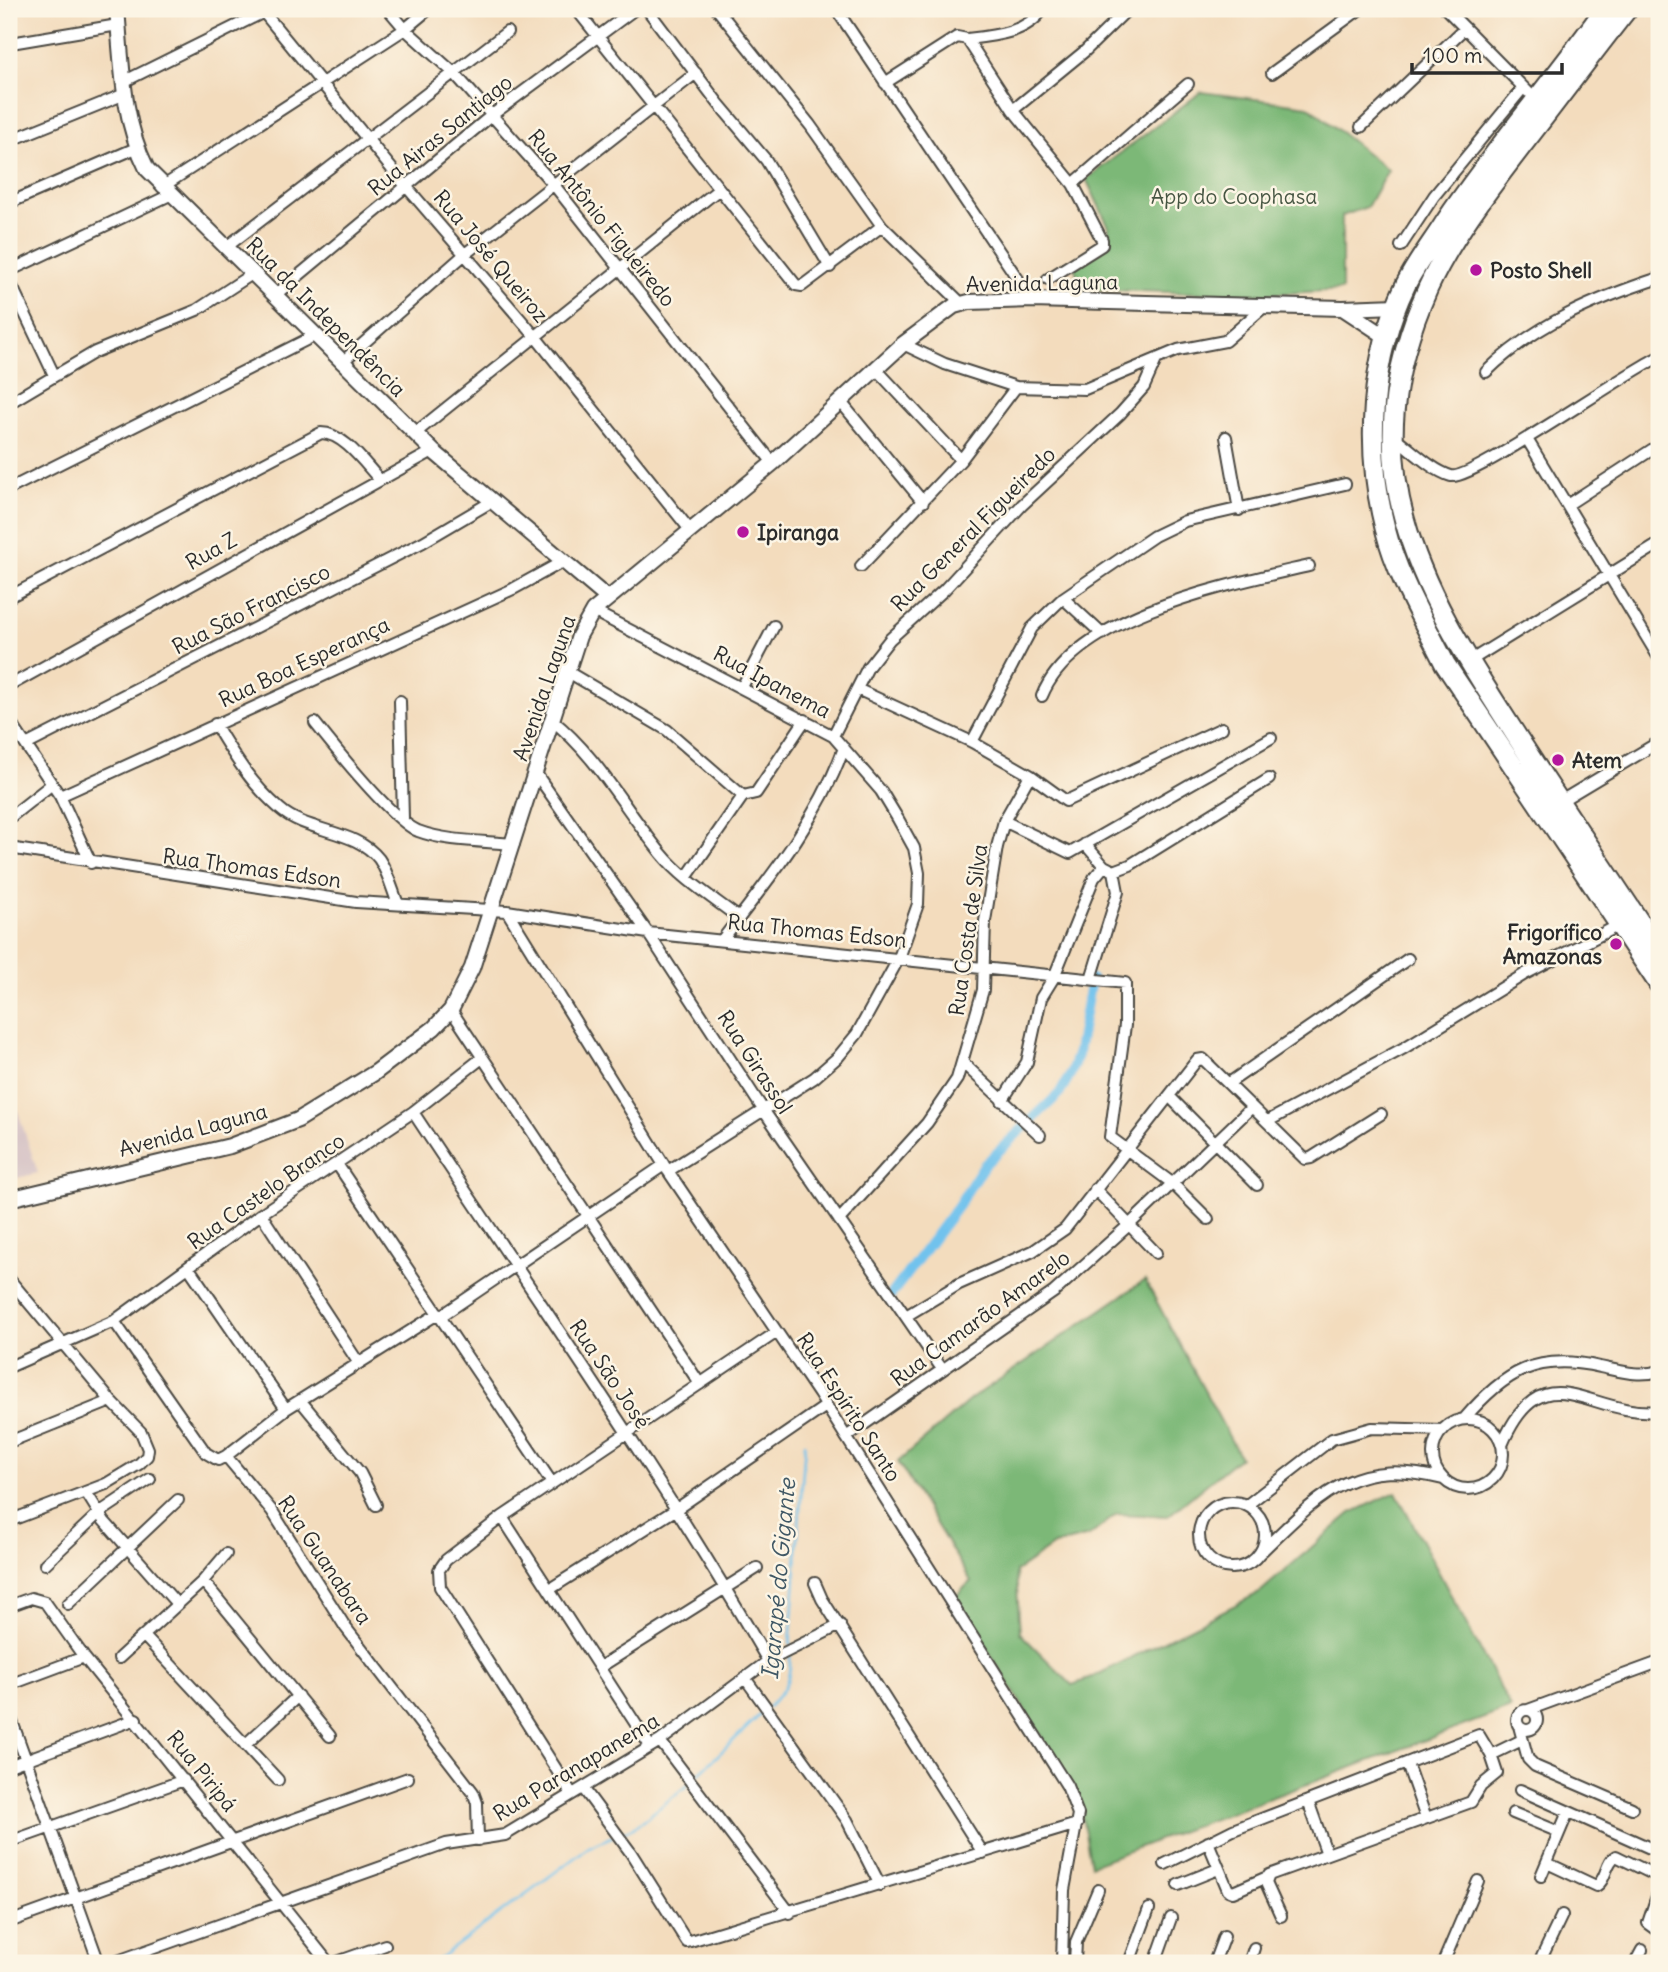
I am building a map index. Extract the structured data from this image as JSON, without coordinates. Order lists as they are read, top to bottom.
{
  "streets": {
    "main road": ["Avenida Laguna", "Rua da Independência"],
    "street": [
      "Rua Airas Santiago",
      "Rua Antônio Figueiredo",
      "Rua José Queiroz",
      "Rua General Figueiredo",
      "Rua Z",
      "Rua São Francisco",
      "Rua Boa Esperança",
      "Rua Ipanema",
      "Rua Thomas Edson",
      "Rua Costa de Silva",
      "Rua Girassol",
      "Rua Castelo Branco",
      "Rua Camarão Amarelo",
      "Rua São José",
      "Rua Espírito Santo",
      "Rua Guanabara",
      "Rua Paranapanema",
      "Rua Piripá"
    ]
  },
  "crossings": [
    ["Rua Airas Santiago", "Rua Antônio Figueiredo"],
    ["Rua Airas Santiago", "Rua José Queiroz"],
    ["Rua Airas Santiago", "Rua da Independência"],
    ["Rua Antônio Figueiredo", "Avenida Laguna"],
    ["Rua José Queiroz", "Avenida Laguna"],
    ["Avenida Laguna", "Rua da Independência"],
    ["Avenida Laguna", "Rua Ipanema"],
    ["Avenida Laguna", "Rua Thomas Edson"],
    ["Avenida Laguna", "Rua Girassol"],
    ["Avenida Laguna", "Rua Espírito Santo"],
    ["Rua da Independência", "Rua Z"],
    ["Rua da Independência", "Rua São Francisco"],
    ["Rua da Independência", "Rua Boa Esperança"],
    ["Rua General Figueiredo", "Rua Ipanema"],
    ["Rua Ipanema", "Rua Thomas Edson"],
    ["Rua Ipanema", "Rua Girassol"],
    ["Rua Ipanema", "Rua São José"],
    ["Rua Ipanema", "Rua Espírito Santo"],
    ["Rua Ipanema", "Rua Guanabara"],
    ["Rua Thomas Edson", "Rua Costa de Silva"],
    ["Rua Thomas Edson", "Rua Girassol"],
    ["Rua Thomas Edson", "Rua Espírito Santo"],
    ["Rua Costa de Silva", "Rua Girassol"],
    ["Rua Girassol", "Rua Camarão Amarelo"],
    ["Rua Castelo Branco", "Rua São José"],
    ["Rua Castelo Branco", "Rua Guanabara"],
    ["Rua Camarão Amarelo", "Rua Espírito Santo"],
    ["Rua São José", "Rua Paranapanema"],
    ["Rua Guanabara", "Rua Paranapanema"],
    ["Rua Paranapanema", "Rua Piripá"]
  ],
  "water": ["Igarapé do Gigante"],
  "parks": ["App do Coophasa"],
  "places": [
    "Posto Shell",
    "Ipiranga",
    "Atem",
    "Frigorífico Amazonas"
  ],
  "scale_bar": "100 m"
}
